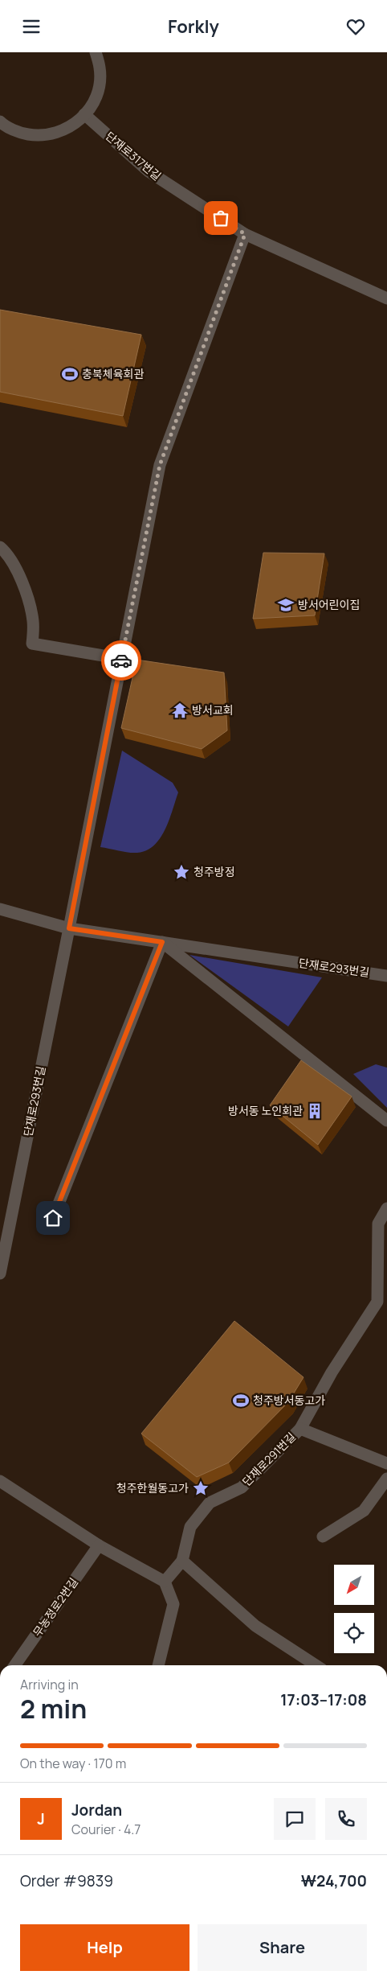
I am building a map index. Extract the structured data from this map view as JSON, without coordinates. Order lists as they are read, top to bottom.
{
  "streets": {
    "street": [
      "단재로317번길",
      "단재로293번길",
      "단재로291번길",
      "무농정로2번길"
    ]
  },
  "crossings": [
    ["단재로317번길", "단재로293번길"]
  ],
  "places": {
    "sports": ["충북체육회관", "청주방서동고가"],
    "school or university": ["방서어린이집"],
    "temple": ["방서교회"],
    "place": ["청주방정", "청주한월동고가"],
    "building": ["방서동 노인회관"]
  },
  "north": "bottom left",
  "page": {
    "header": "Forkly",
    "heading": ["2 min", "Arriving in", "17:03–17:08"],
    "panel": [
      "Jordan",
      "Courier · 4.7",
      "Order #9839",
      "₩24,700"
    ],
    "bar": "On the way · 170 m",
    "round": "J",
    "buttons": ["Help", "Share"]
  }
}
